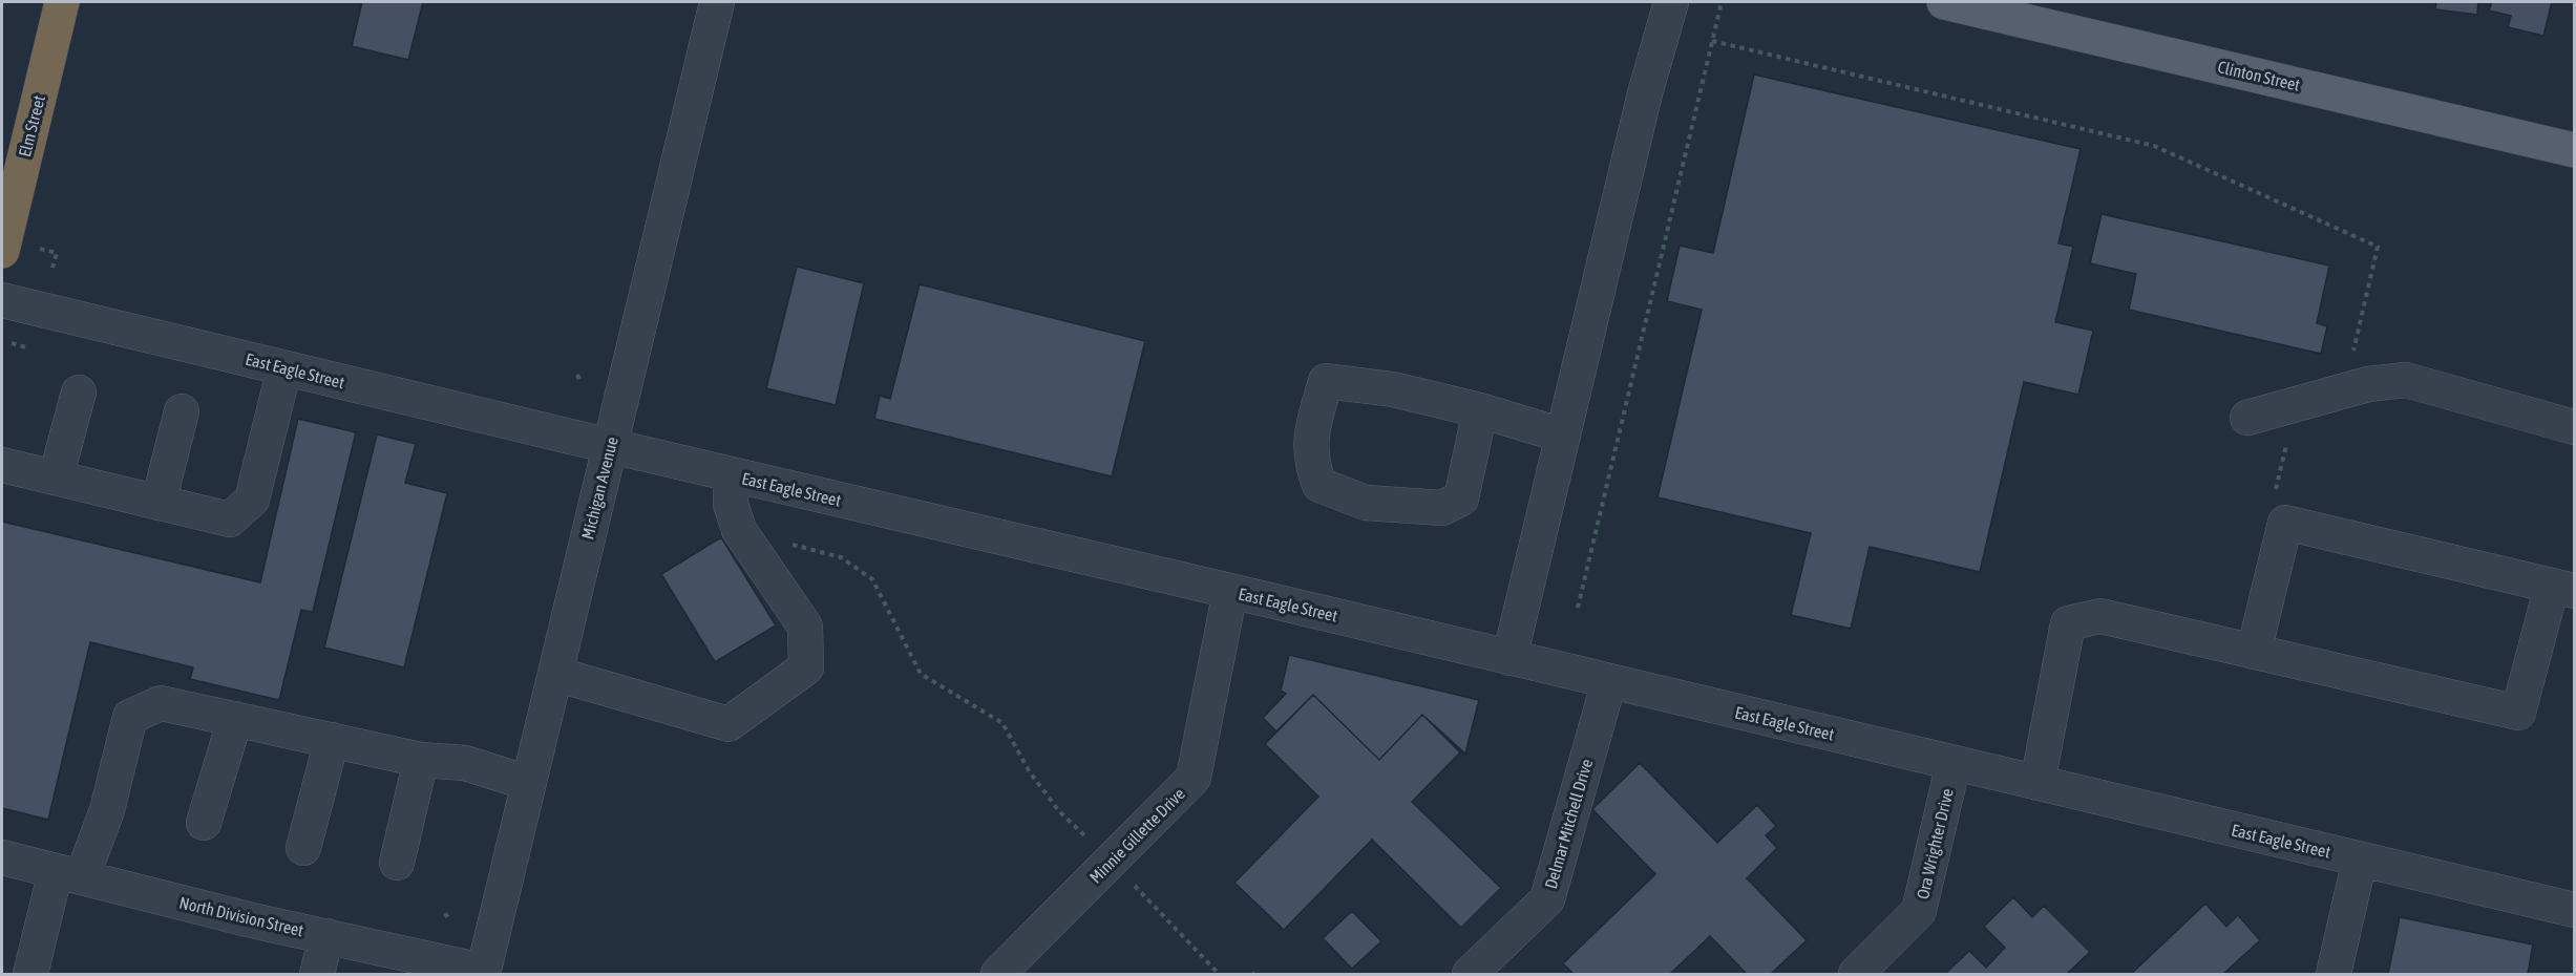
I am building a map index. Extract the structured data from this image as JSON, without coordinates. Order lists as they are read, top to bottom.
{
  "streets": {
    "highway": ["Elm Street"],
    "main road": ["Clinton Street"],
    "street": [
      "East Eagle Street",
      "Michigan Avenue",
      "Delmar Mitchell Drive",
      "Minnie Gillette Drive",
      "Ora Wrighter Drive",
      "North Division Street"
    ]
  },
  "crossings": [
    ["East Eagle Street", "Michigan Avenue"],
    ["East Eagle Street", "Delmar Mitchell Drive"],
    ["East Eagle Street", "Minnie Gillette Drive"],
    ["East Eagle Street", "Ora Wrighter Drive"],
    ["Michigan Avenue", "North Division Street"]
  ]
}
